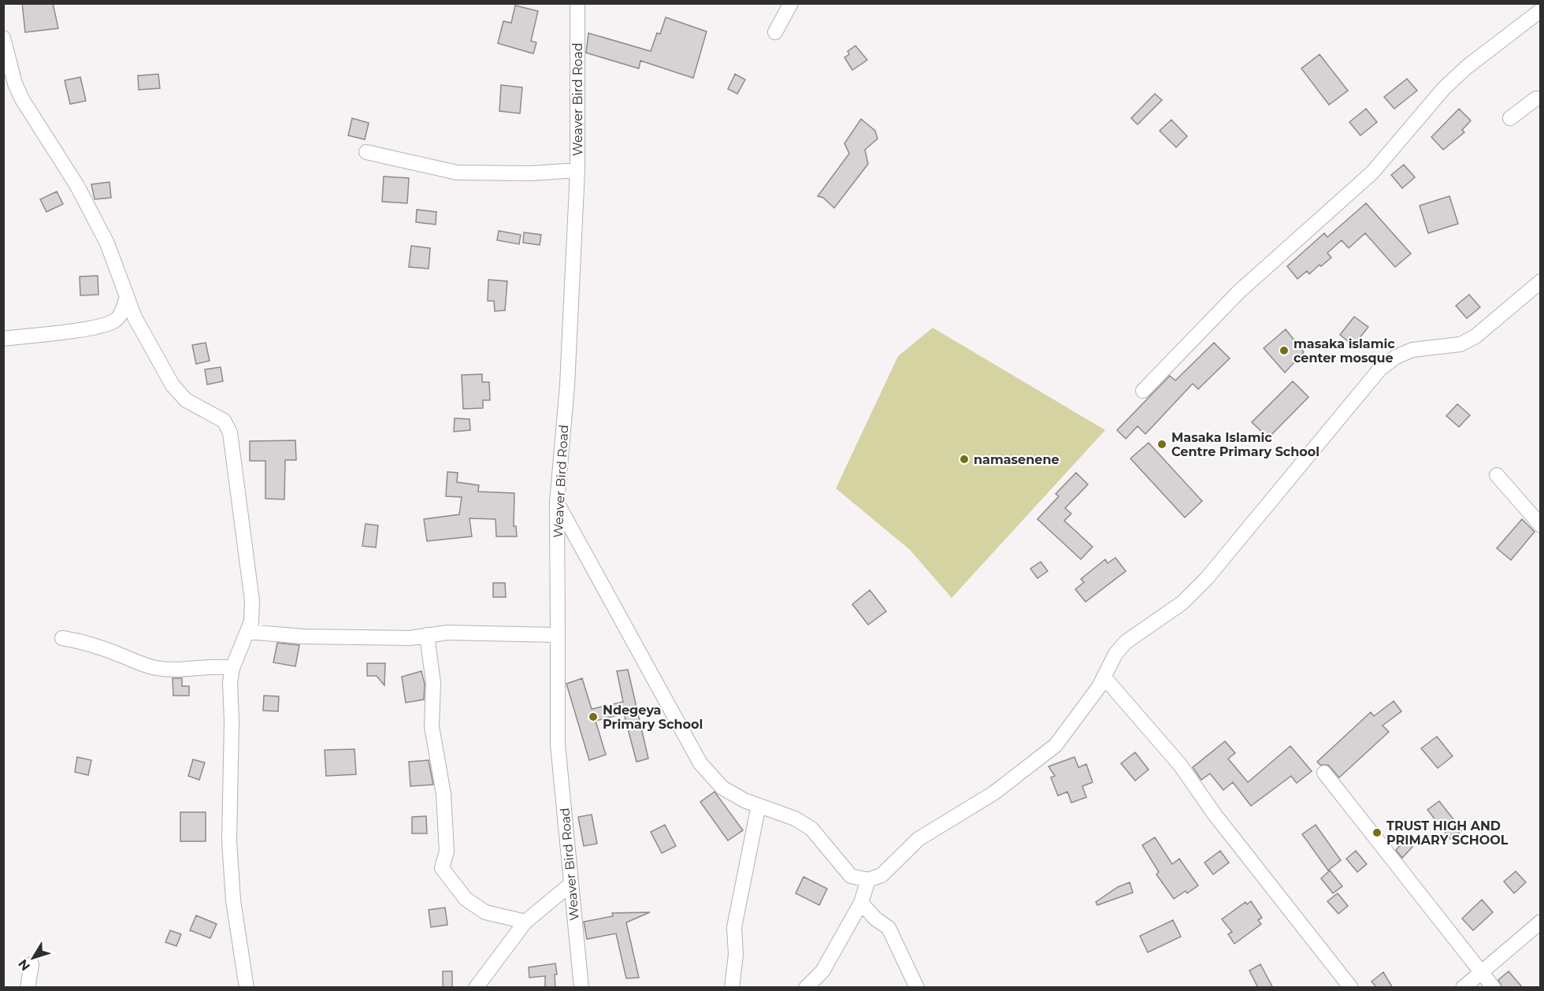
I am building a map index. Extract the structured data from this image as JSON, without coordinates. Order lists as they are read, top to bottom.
{
  "streets": {
    "street": ["Weaver Bird Road"]
  },
  "places": [
    "masaka islamic center mosque",
    "Masaka Islamic Centre Primary School",
    "namasenene",
    "Ndegeya Primary School",
    "TRUST HIGH AND PRIMARY SCHOOL"
  ],
  "north": "bottom left"
}
